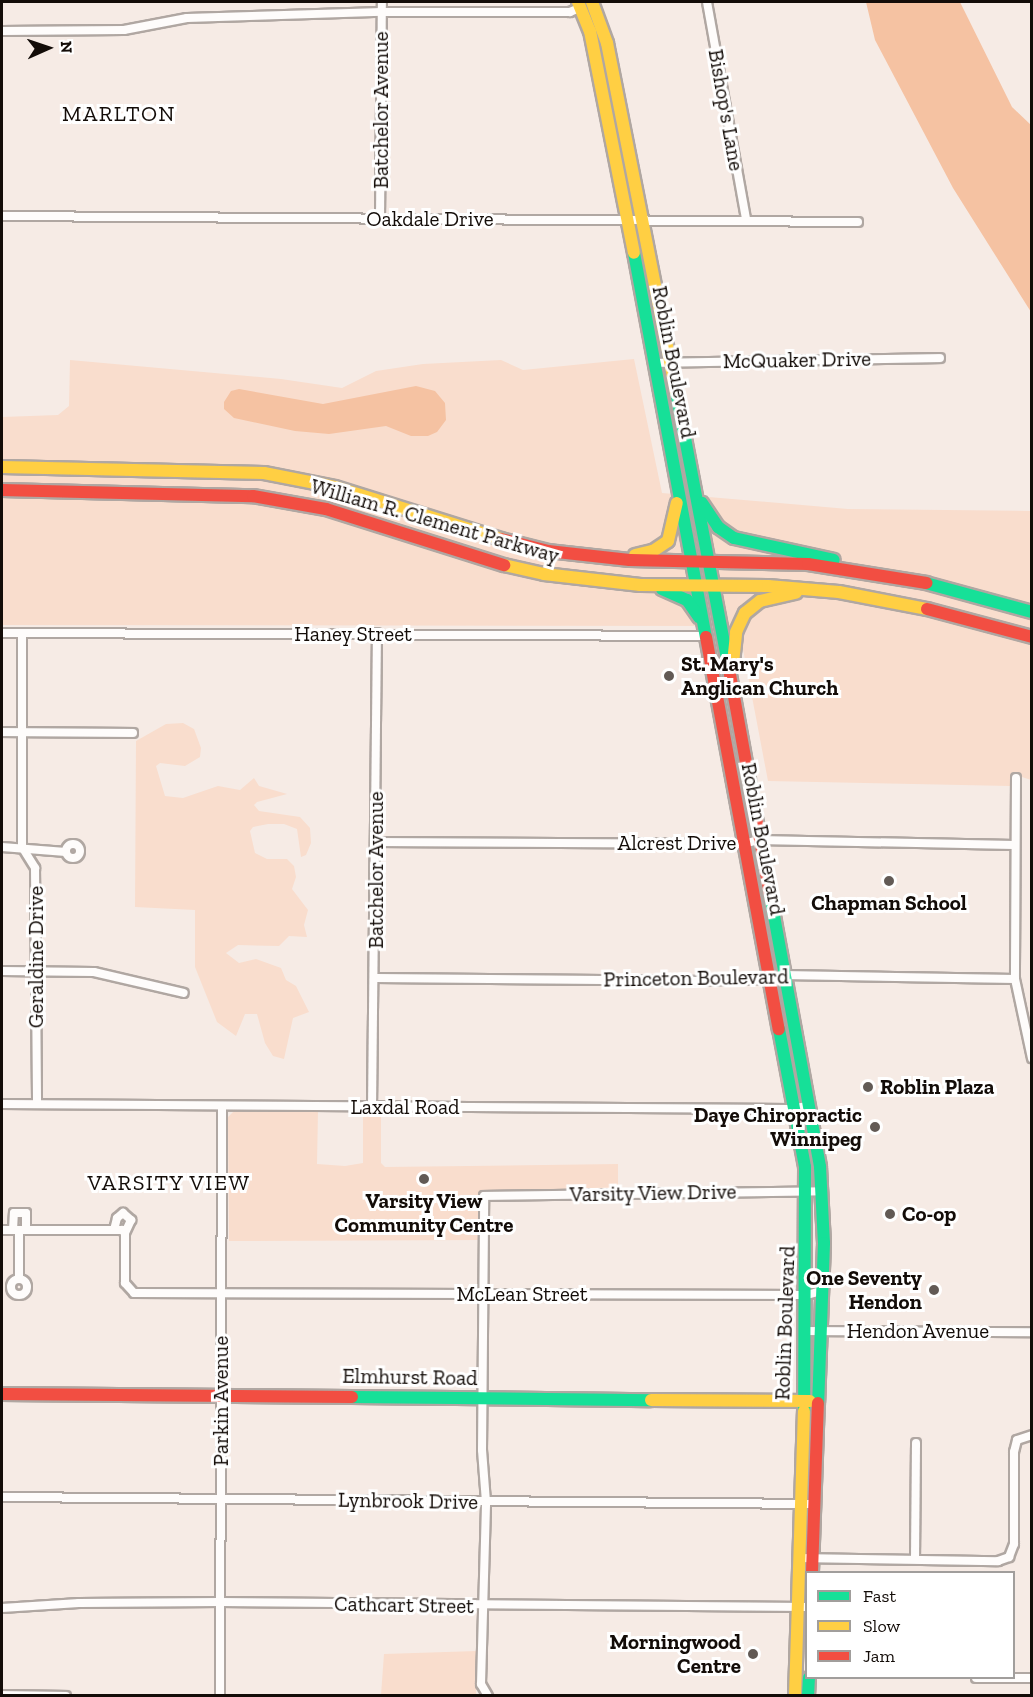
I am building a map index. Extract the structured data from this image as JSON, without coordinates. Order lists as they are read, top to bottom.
{
  "streets": {
    "main road": ["Roblin Boulevard", "William R. Clement Parkway", "Elmhurst Road"],
    "street": [
      "Batchelor Avenue",
      "Bishop's Lane",
      "Oakdale Drive",
      "McQuaker Drive",
      "Haney Street",
      "Alcrest Drive",
      "Geraldine Drive",
      "Princeton Boulevard",
      "Laxdal Road",
      "Varsity View Drive",
      "McLean Street",
      "Hendon Avenue",
      "Parkin Avenue",
      "Lynbrook Drive",
      "Cathcart Street"
    ]
  },
  "crossings": [
    ["Batchelor Avenue", "Oakdale Drive"],
    ["Batchelor Avenue", "Haney Street"],
    ["Batchelor Avenue", "Alcrest Drive"],
    ["Batchelor Avenue", "Princeton Boulevard"],
    ["Batchelor Avenue", "Laxdal Road"],
    ["Bishop's Lane", "Oakdale Drive"],
    ["Oakdale Drive", "Roblin Boulevard"],
    ["McQuaker Drive", "Roblin Boulevard"],
    ["Roblin Boulevard", "William R. Clement Parkway"],
    ["Roblin Boulevard", "Haney Street"],
    ["Roblin Boulevard", "Alcrest Drive"],
    ["Roblin Boulevard", "Princeton Boulevard"],
    ["Roblin Boulevard", "Laxdal Road"],
    ["Roblin Boulevard", "Varsity View Drive"],
    ["Roblin Boulevard", "McLean Street"],
    ["Roblin Boulevard", "Hendon Avenue"],
    ["Roblin Boulevard", "Elmhurst Road"],
    ["Roblin Boulevard", "Lynbrook Drive"],
    ["Roblin Boulevard", "Cathcart Street"],
    ["Haney Street", "Geraldine Drive"],
    ["Geraldine Drive", "Laxdal Road"],
    ["Laxdal Road", "Parkin Avenue"],
    ["Varsity View Drive", "McLean Street"],
    ["McLean Street", "Parkin Avenue"],
    ["Elmhurst Road", "Parkin Avenue"],
    ["Parkin Avenue", "Lynbrook Drive"],
    ["Parkin Avenue", "Cathcart Street"]
  ],
  "districts": ["MARLTON", "VARSITY VIEW"],
  "places": [
    "St. Mary's Anglican Church",
    "Chapman School",
    "Roblin Plaza",
    "Daye Chiropractic Winnipeg",
    "Varsity View Community Centre",
    "Co-op",
    "One Seventy Hendon",
    "Morningwood Centre"
  ],
  "legend": ["Fast", "Slow", "Jam"],
  "north": "right"
}
